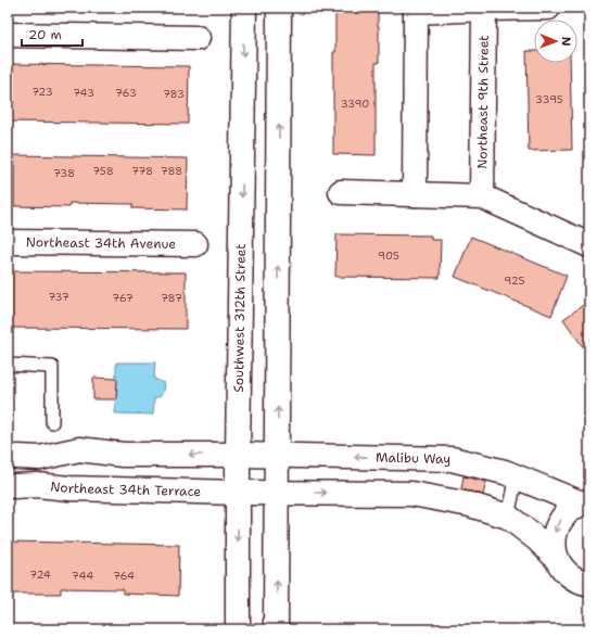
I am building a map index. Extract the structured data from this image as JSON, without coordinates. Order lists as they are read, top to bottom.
{
  "streets": {
    "street": [
      "Northeast 9th Street",
      "Northeast 34th Avenue",
      "Southwest 312th Street",
      "Malibu Way",
      "Northeast 34th Terrace"
    ]
  },
  "crossings": [
    ["Southwest 312th Street", "Malibu Way"],
    ["Southwest 312th Street", "Northeast 34th Terrace"]
  ],
  "house_numbers": [
    "723",
    "743",
    "763",
    "783",
    "3395",
    "3390",
    "758",
    "778",
    "788",
    "738",
    "905",
    "925",
    "737",
    "767",
    "787",
    "724",
    "744",
    "764"
  ],
  "scale_bar": "20 m",
  "north": "right"
}
